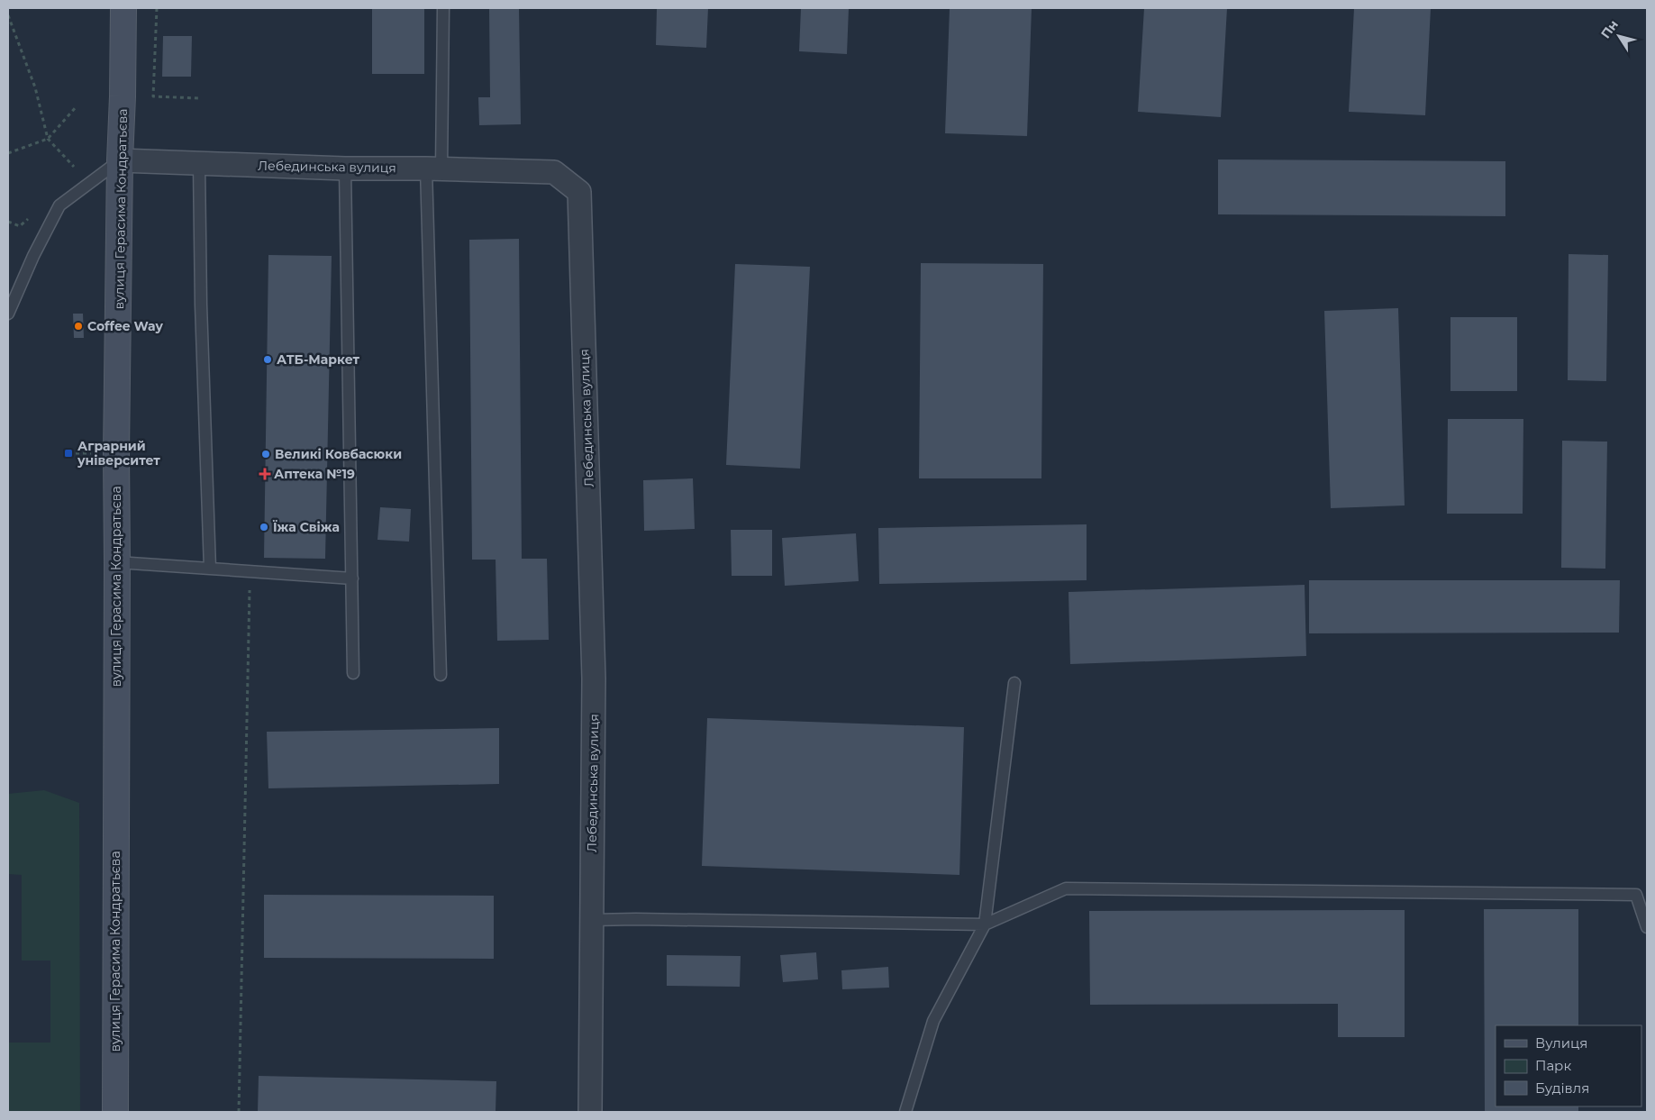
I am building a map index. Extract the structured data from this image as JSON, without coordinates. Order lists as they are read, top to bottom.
{
  "streets": {
    "main road": ["вулиця Герасима Кондратьєва"],
    "street": ["Лебединська вулиця"]
  },
  "crossings": [
    ["Лебединська вулиця", "вулиця Герасима Кондратьєва"]
  ],
  "places": {
    "other": [
      "Coffee Way",
      "АТБ-Маркет",
      "Великі Ковбасюки",
      "Їжа Свіжа"
    ],
    "transit": ["Аграрний університет"],
    "health": ["Аптека №19"]
  },
  "legend": ["Вулиця", "Парк", "Будівля"],
  "north": "top left"
}
